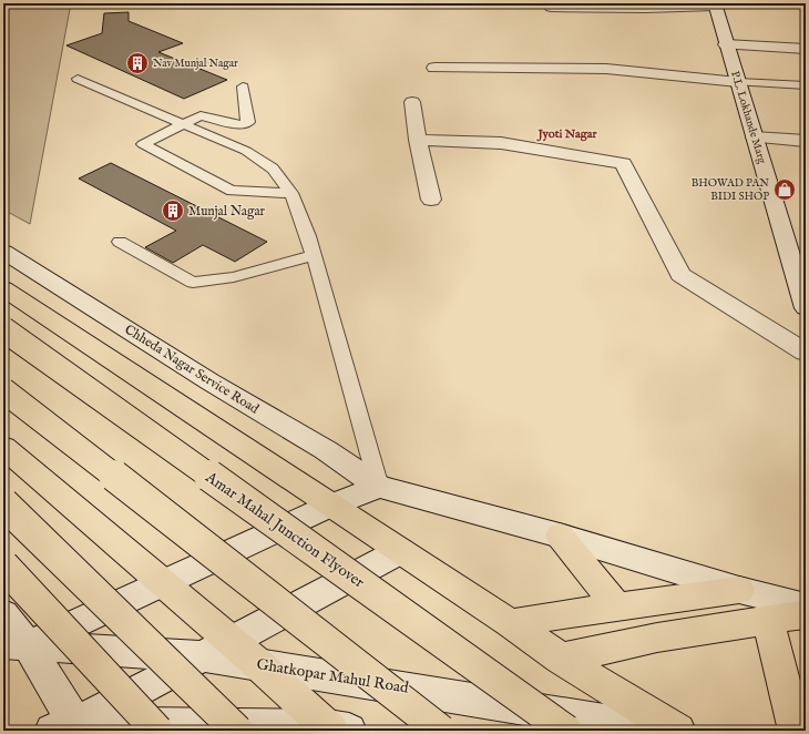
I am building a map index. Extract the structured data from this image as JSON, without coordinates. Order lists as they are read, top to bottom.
{
  "streets": {
    "highway": ["Amar Mahal Junction Flyover"],
    "street": ["P.L. Lokhande Marg", "Chheda Nagar Service Road", "Ghatkopar Mahul Road"]
  },
  "districts": ["Jyoti Nagar"],
  "places": {
    "building": ["Nav Munjal Nagar", "Munjal Nagar"],
    "shop": ["BHOWAD PAN BIDI SHOP"]
  }
}
